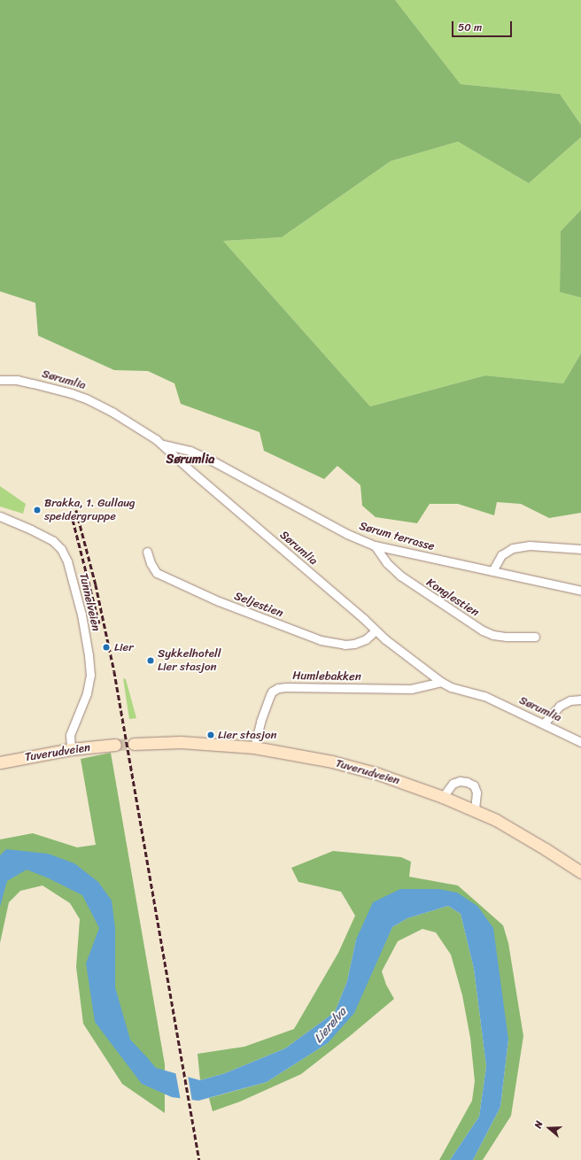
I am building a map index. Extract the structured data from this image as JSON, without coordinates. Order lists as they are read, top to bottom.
{
  "streets": {
    "main road": ["Tuverudveien"],
    "street": [
      "Sørumlia",
      "Sørum terrasse",
      "Konglestien",
      "Tunnelveien",
      "Seljestien",
      "Humlebakken"
    ]
  },
  "crossings": [
    ["Sørumlia", "Sørum terrasse"],
    ["Sørumlia", "Seljestien"],
    ["Sørumlia", "Humlebakken"],
    ["Sørum terrasse", "Konglestien"],
    ["Tunnelveien", "Tuverudveien"],
    ["Humlebakken", "Tuverudveien"]
  ],
  "districts": ["Sørumlia"],
  "water": ["Lierelva"],
  "places": [
    "Brakka, 1. Gullaug speidergruppe",
    "Lier",
    "Sykkelhotell Lier stasjon",
    "Lier stasjon"
  ],
  "scale_bar": "50 m",
  "north": "left"
}
